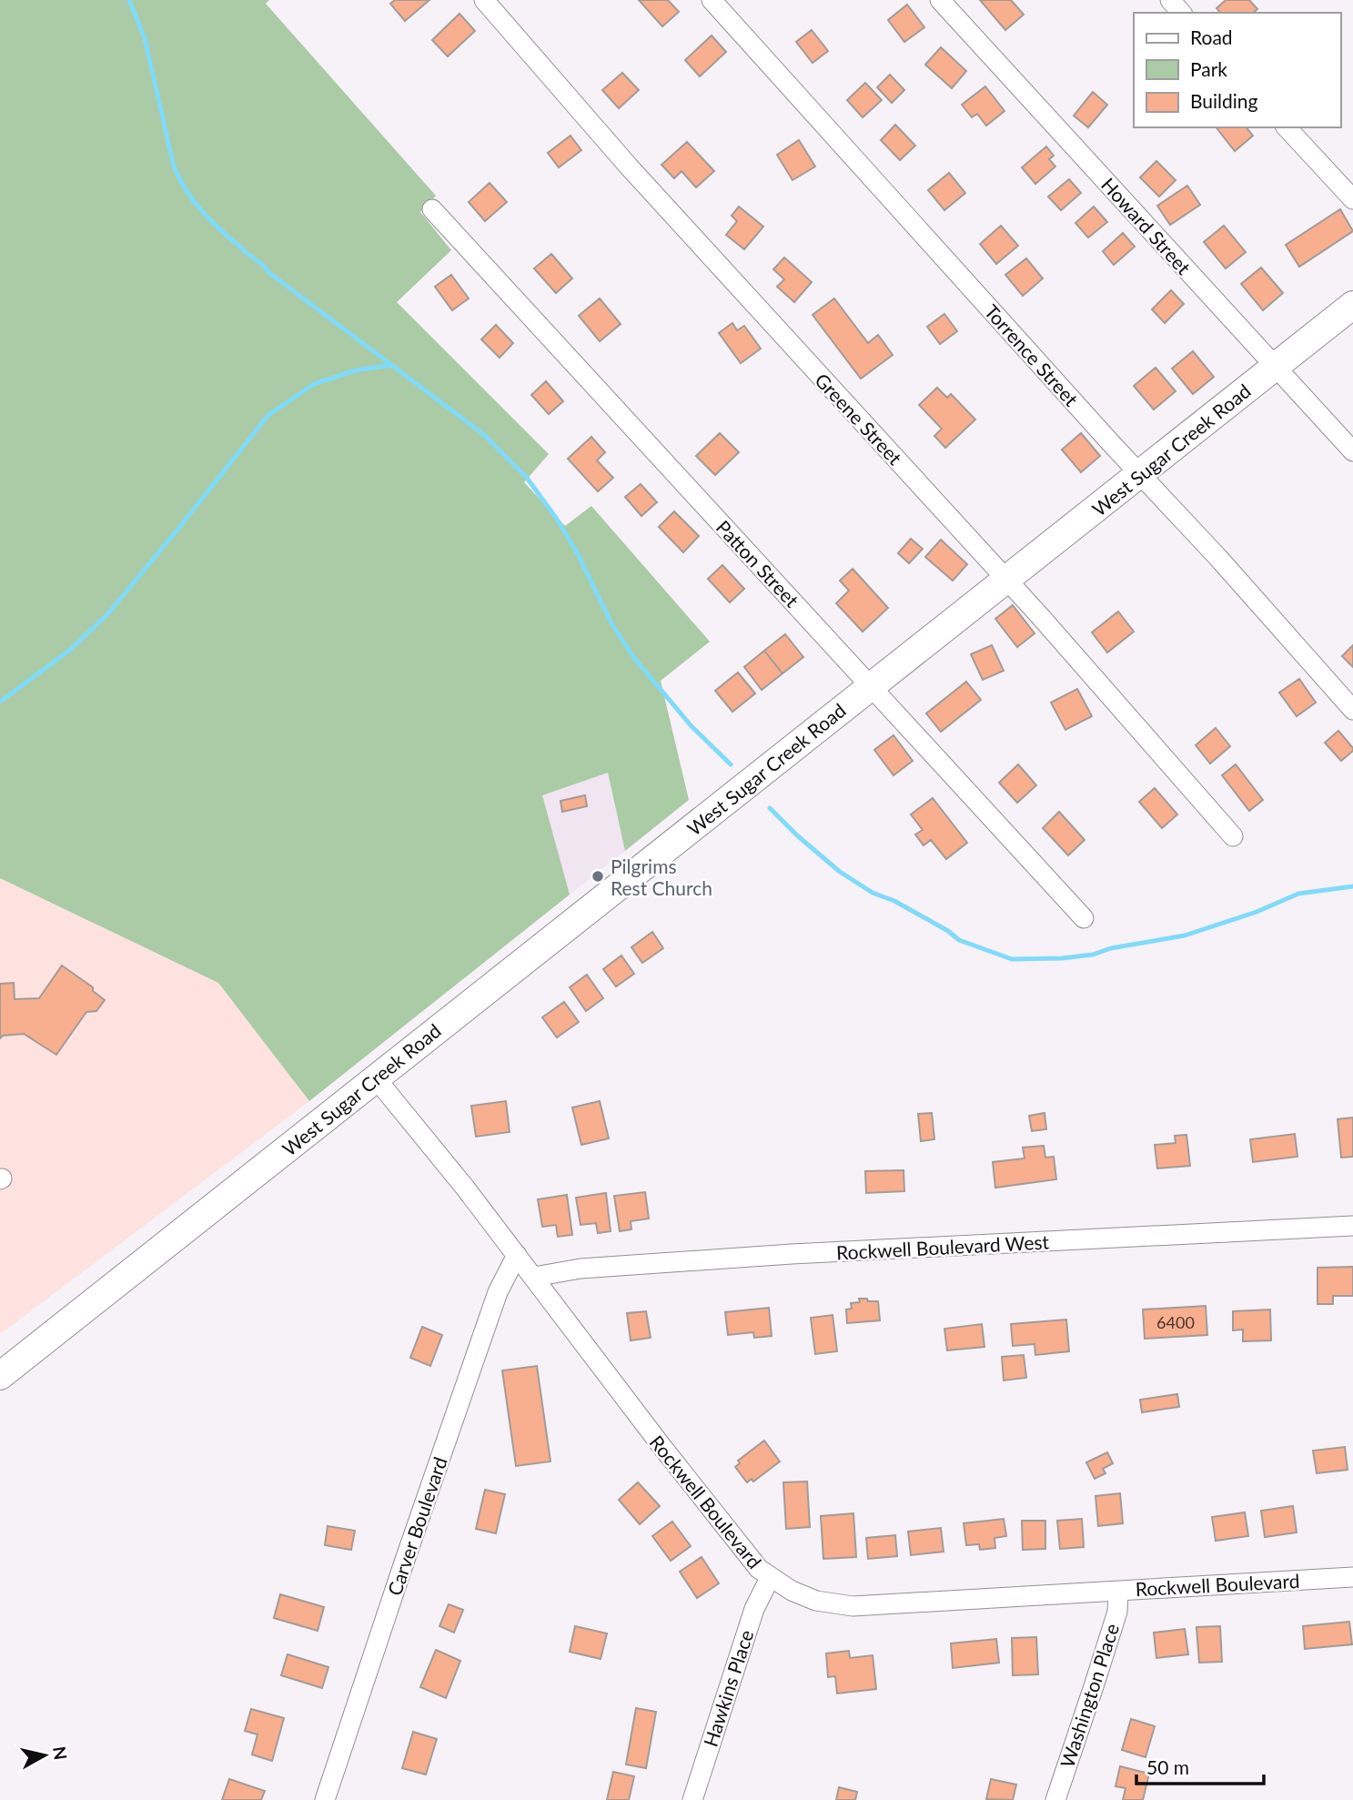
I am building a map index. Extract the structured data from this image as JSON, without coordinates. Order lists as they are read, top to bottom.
{
  "streets": {
    "main road": ["West Sugar Creek Road"],
    "street": [
      "Howard Street",
      "Torrence Street",
      "Greene Street",
      "Patton Street",
      "Rockwell Boulevard West",
      "Rockwell Boulevard",
      "Carver Boulevard",
      "Hawkins Place",
      "Washington Place"
    ]
  },
  "crossings": [
    ["Howard Street", "West Sugar Creek Road"],
    ["Torrence Street", "West Sugar Creek Road"],
    ["Greene Street", "West Sugar Creek Road"],
    ["West Sugar Creek Road", "Patton Street"],
    ["West Sugar Creek Road", "Rockwell Boulevard"],
    ["Rockwell Boulevard West", "Rockwell Boulevard"],
    ["Rockwell Boulevard", "Carver Boulevard"],
    ["Rockwell Boulevard", "Hawkins Place"],
    ["Rockwell Boulevard", "Washington Place"]
  ],
  "places": ["Pilgrims Rest Church"],
  "house_numbers": ["6400"],
  "legend": ["Road", "Park", "Building"],
  "scale_bar": "50 m",
  "north": "right"
}
